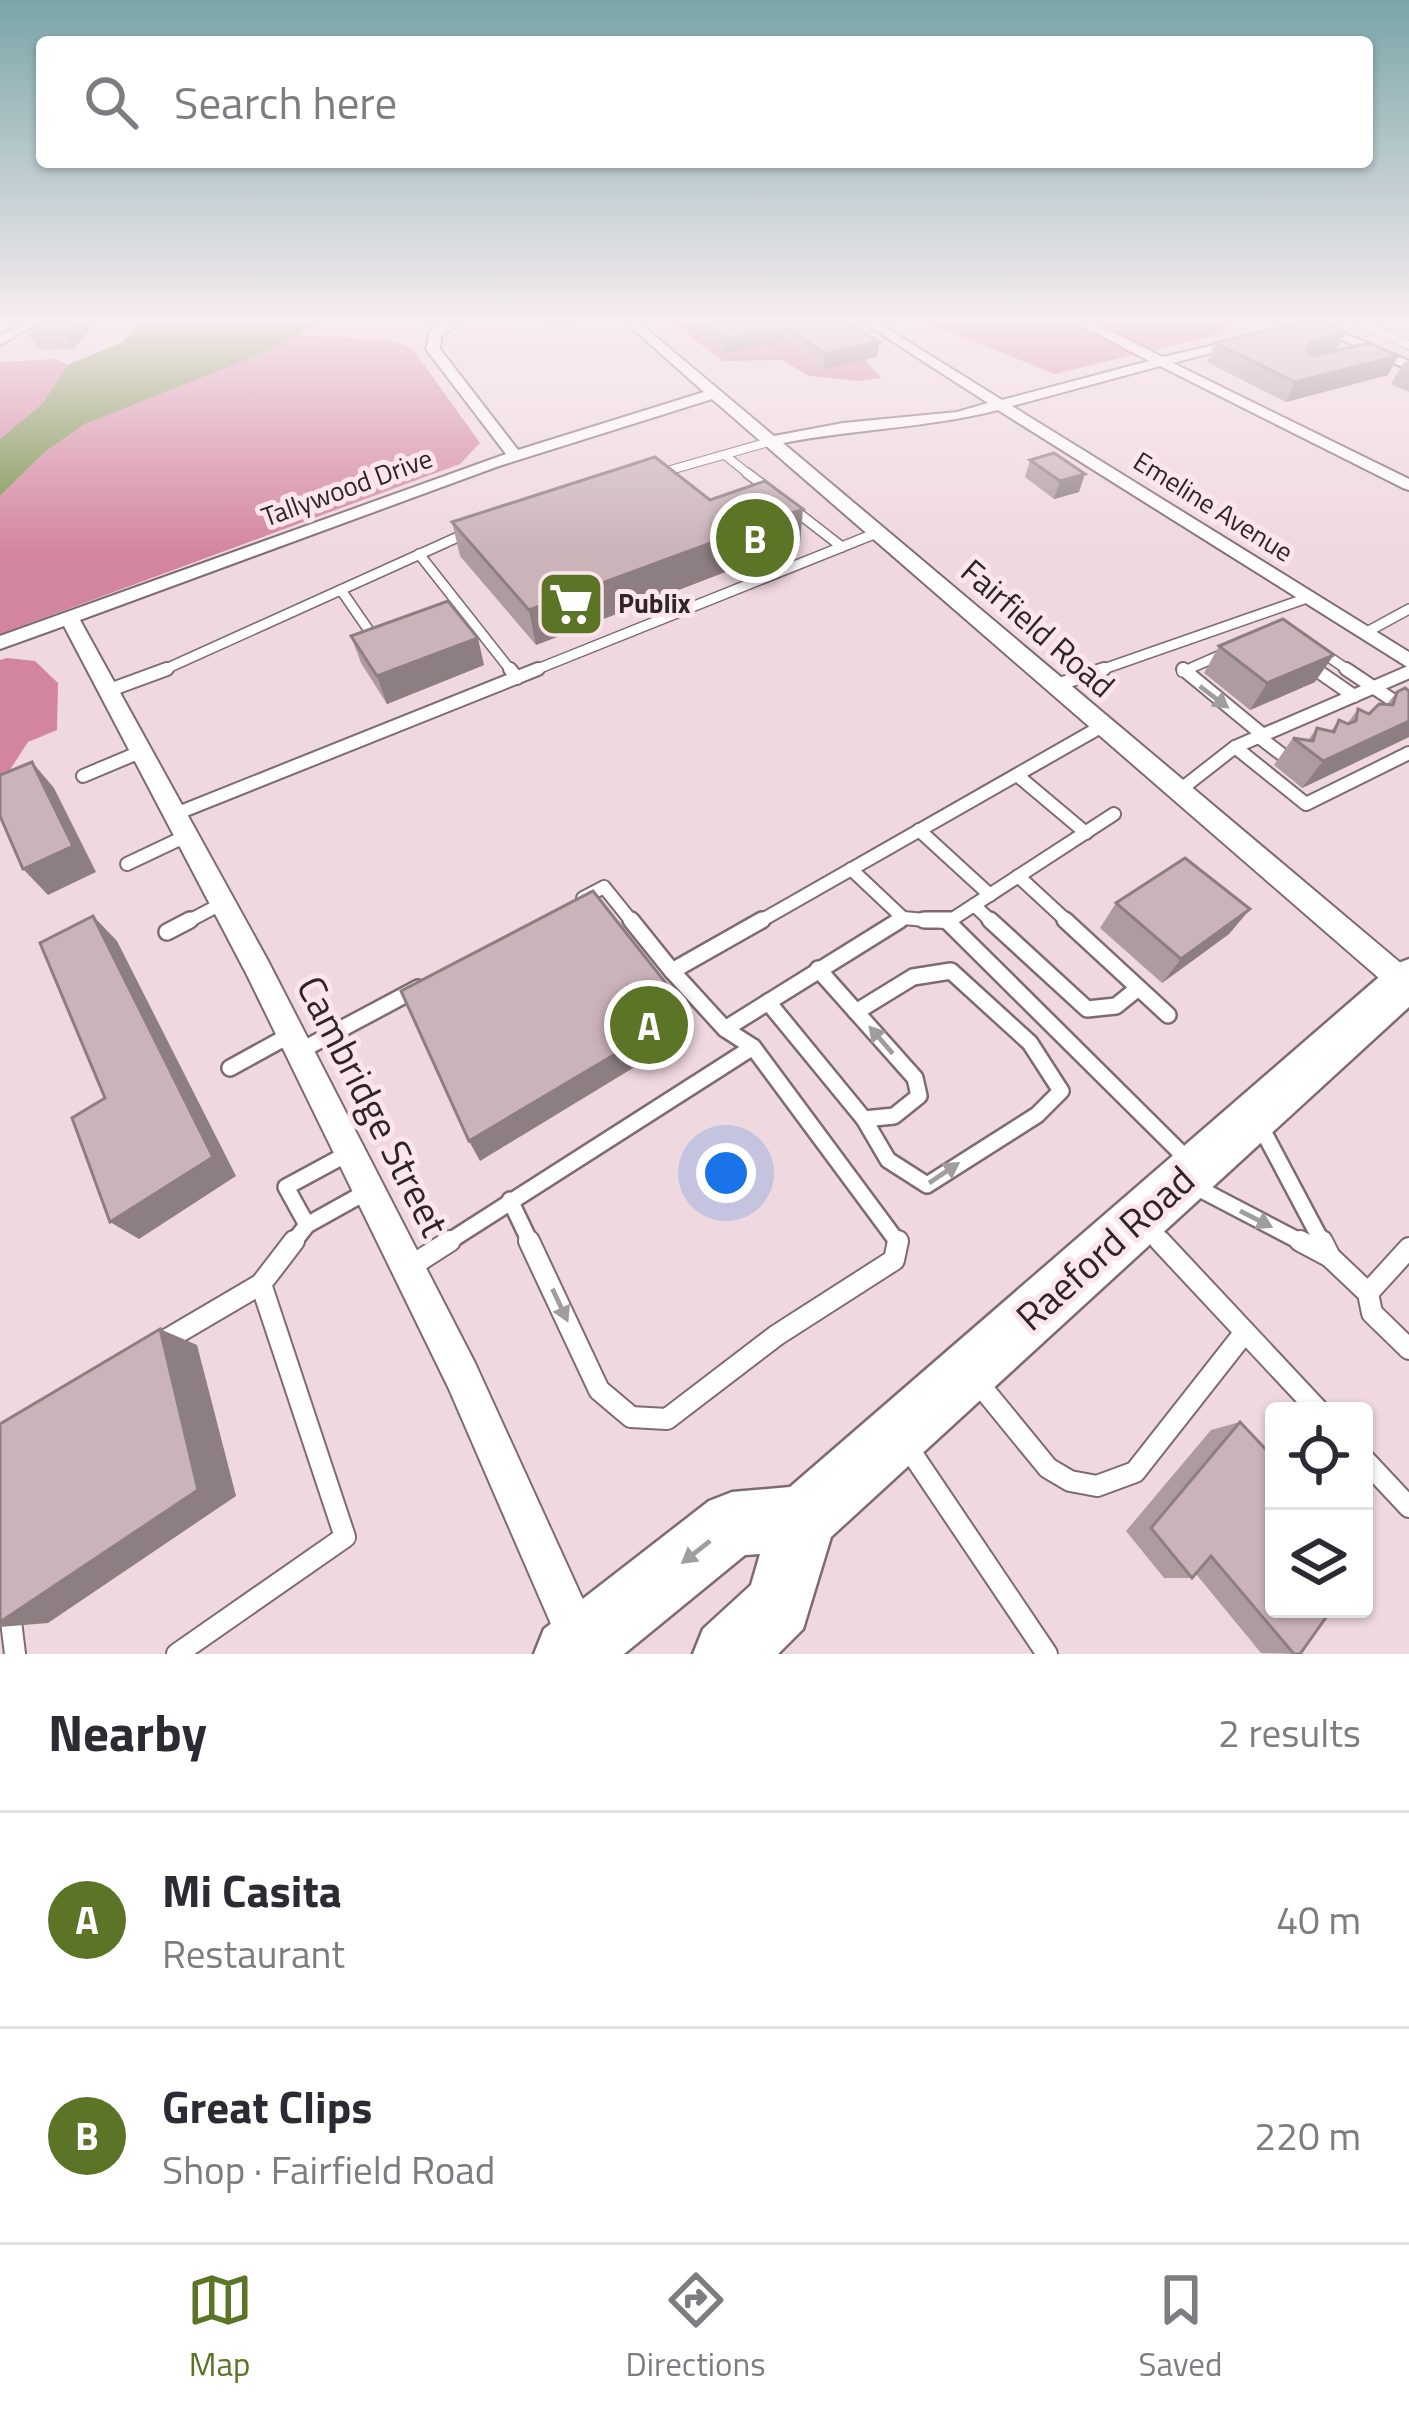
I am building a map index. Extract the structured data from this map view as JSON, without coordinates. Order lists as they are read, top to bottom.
{
  "streets": {
    "main road": ["Raeford Road"],
    "street": [
      "Tallywood Drive",
      "Emeline Avenue",
      "Fairfield Road",
      "Cambridge Street"
    ]
  },
  "crossings": [
    ["Tallywood Drive", "Cambridge Street"],
    ["Fairfield Road", "Raeford Road"]
  ],
  "places": {
    "supermarket": ["Publix"]
  },
  "page": {
    "search": "Search here",
    "pins": ["B", "A"],
    "heading": ["Nearby", "2 results"],
    "list": [
      {
        "mark": "A",
        "name": "Mi Casita",
        "note": "Restaurant",
        "value": "40 m"
      },
      {
        "mark": "B",
        "name": "Great Clips",
        "note": "Shop · Fairfield Road",
        "value": "220 m"
      }
    ],
    "nav": ["Map", "Directions", "Saved"]
  }
}
